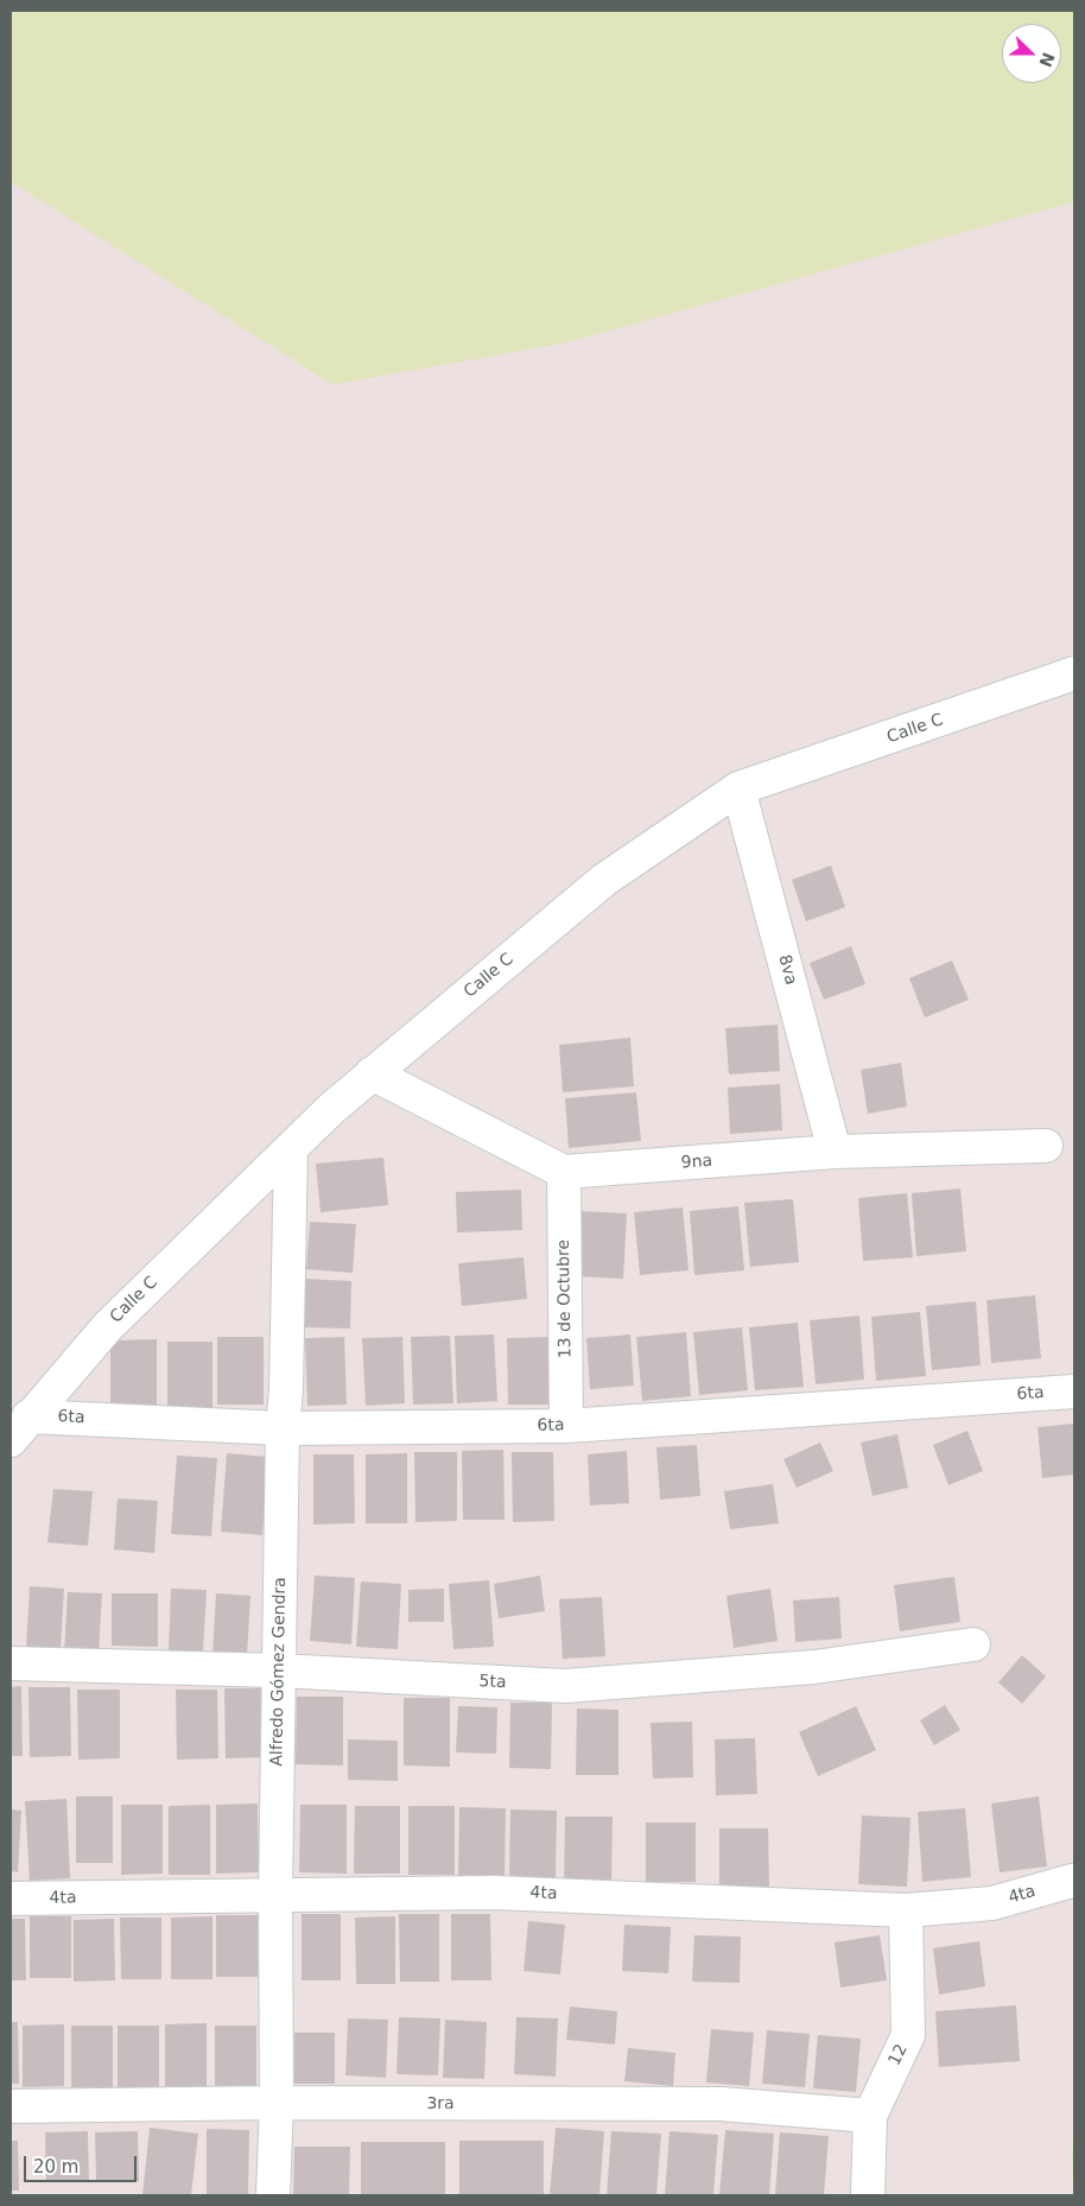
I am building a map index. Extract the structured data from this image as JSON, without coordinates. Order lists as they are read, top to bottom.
{
  "streets": {
    "street": [
      "Calle C",
      "8va",
      "9na",
      "13 de Octubre",
      "6ta",
      "Alfredo Gómez Gendra",
      "5ta",
      "4ta",
      "12",
      "3ra"
    ]
  },
  "crossings": [
    ["Calle C", "8va"],
    ["Calle C", "6ta"],
    ["Calle C", "Alfredo Gómez Gendra"],
    ["8va", "9na"],
    ["9na", "13 de Octubre"],
    ["13 de Octubre", "6ta"],
    ["6ta", "Alfredo Gómez Gendra"],
    ["Alfredo Gómez Gendra", "5ta"],
    ["Alfredo Gómez Gendra", "4ta"],
    ["Alfredo Gómez Gendra", "3ra"],
    ["4ta", "12"],
    ["12", "3ra"]
  ],
  "scale_bar": "20 m",
  "north": "right"
}
